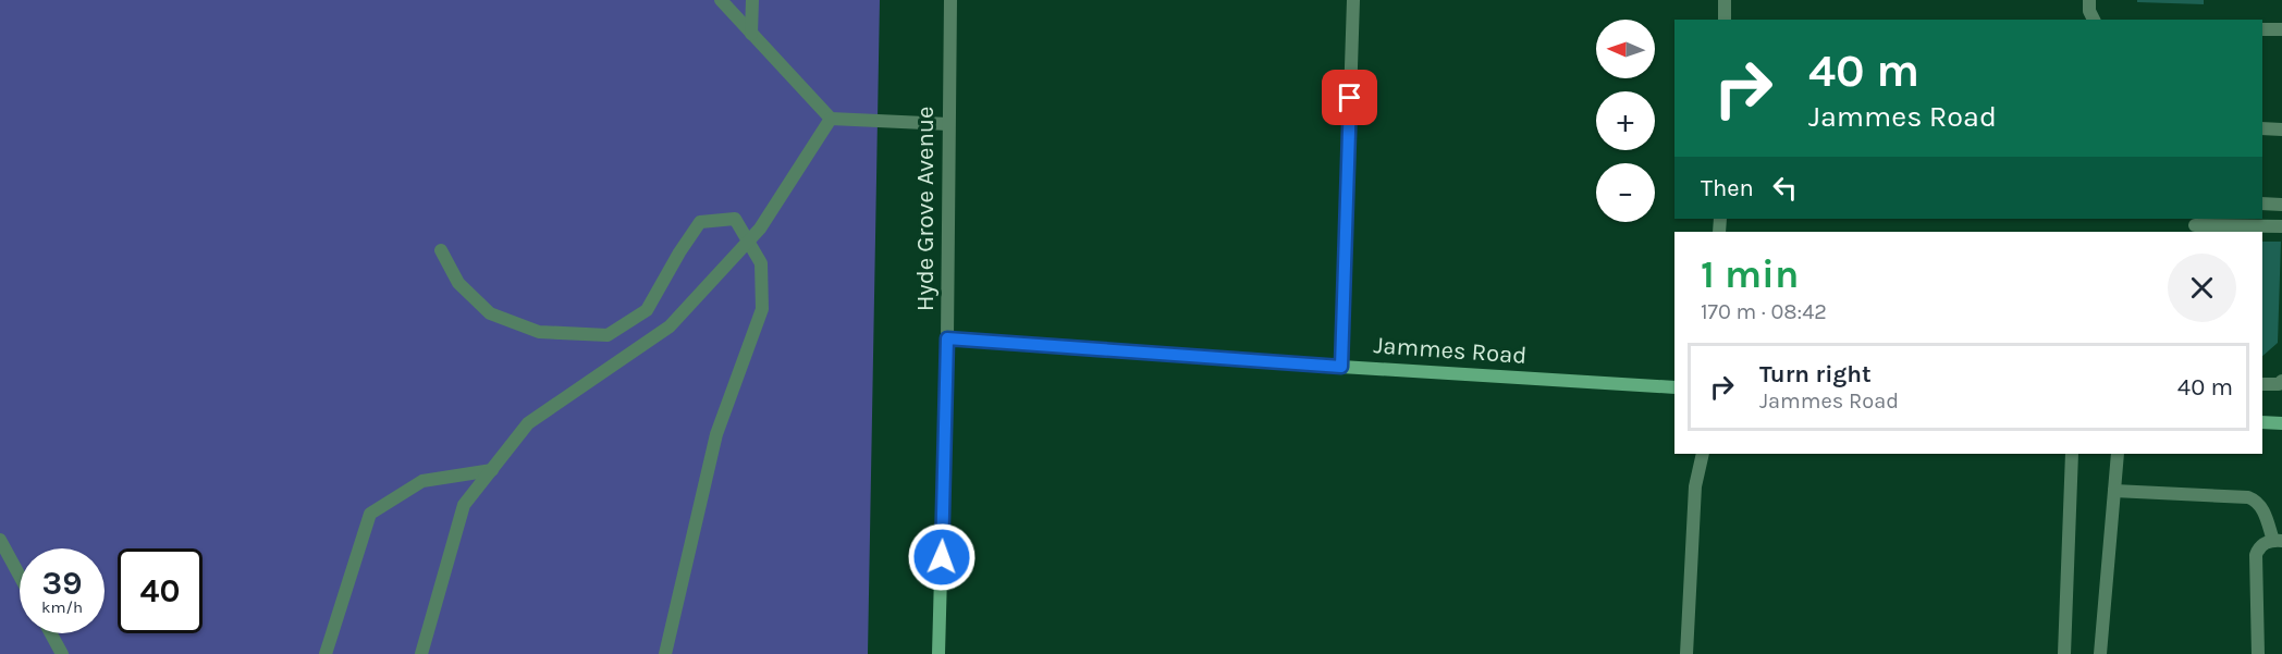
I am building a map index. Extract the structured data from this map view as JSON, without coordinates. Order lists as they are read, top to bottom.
{
  "streets": {
    "street": ["Hyde Grove Avenue", "Jammes Road"]
  },
  "crossings": [
    ["Hyde Grove Avenue", "Jammes Road"]
  ],
  "north": "left",
  "page": {
    "map_buttons": ["+", "−"],
    "turn": ["40 m", "Jammes Road"],
    "then": "Then",
    "heading": ["1 min", "170 m · 08:42"],
    "list": [
      {
        "name": "Turn right",
        "note": "Jammes Road",
        "value": "40 m"
      }
    ],
    "speed": "39 km/h",
    "limit": "40"
  }
}
